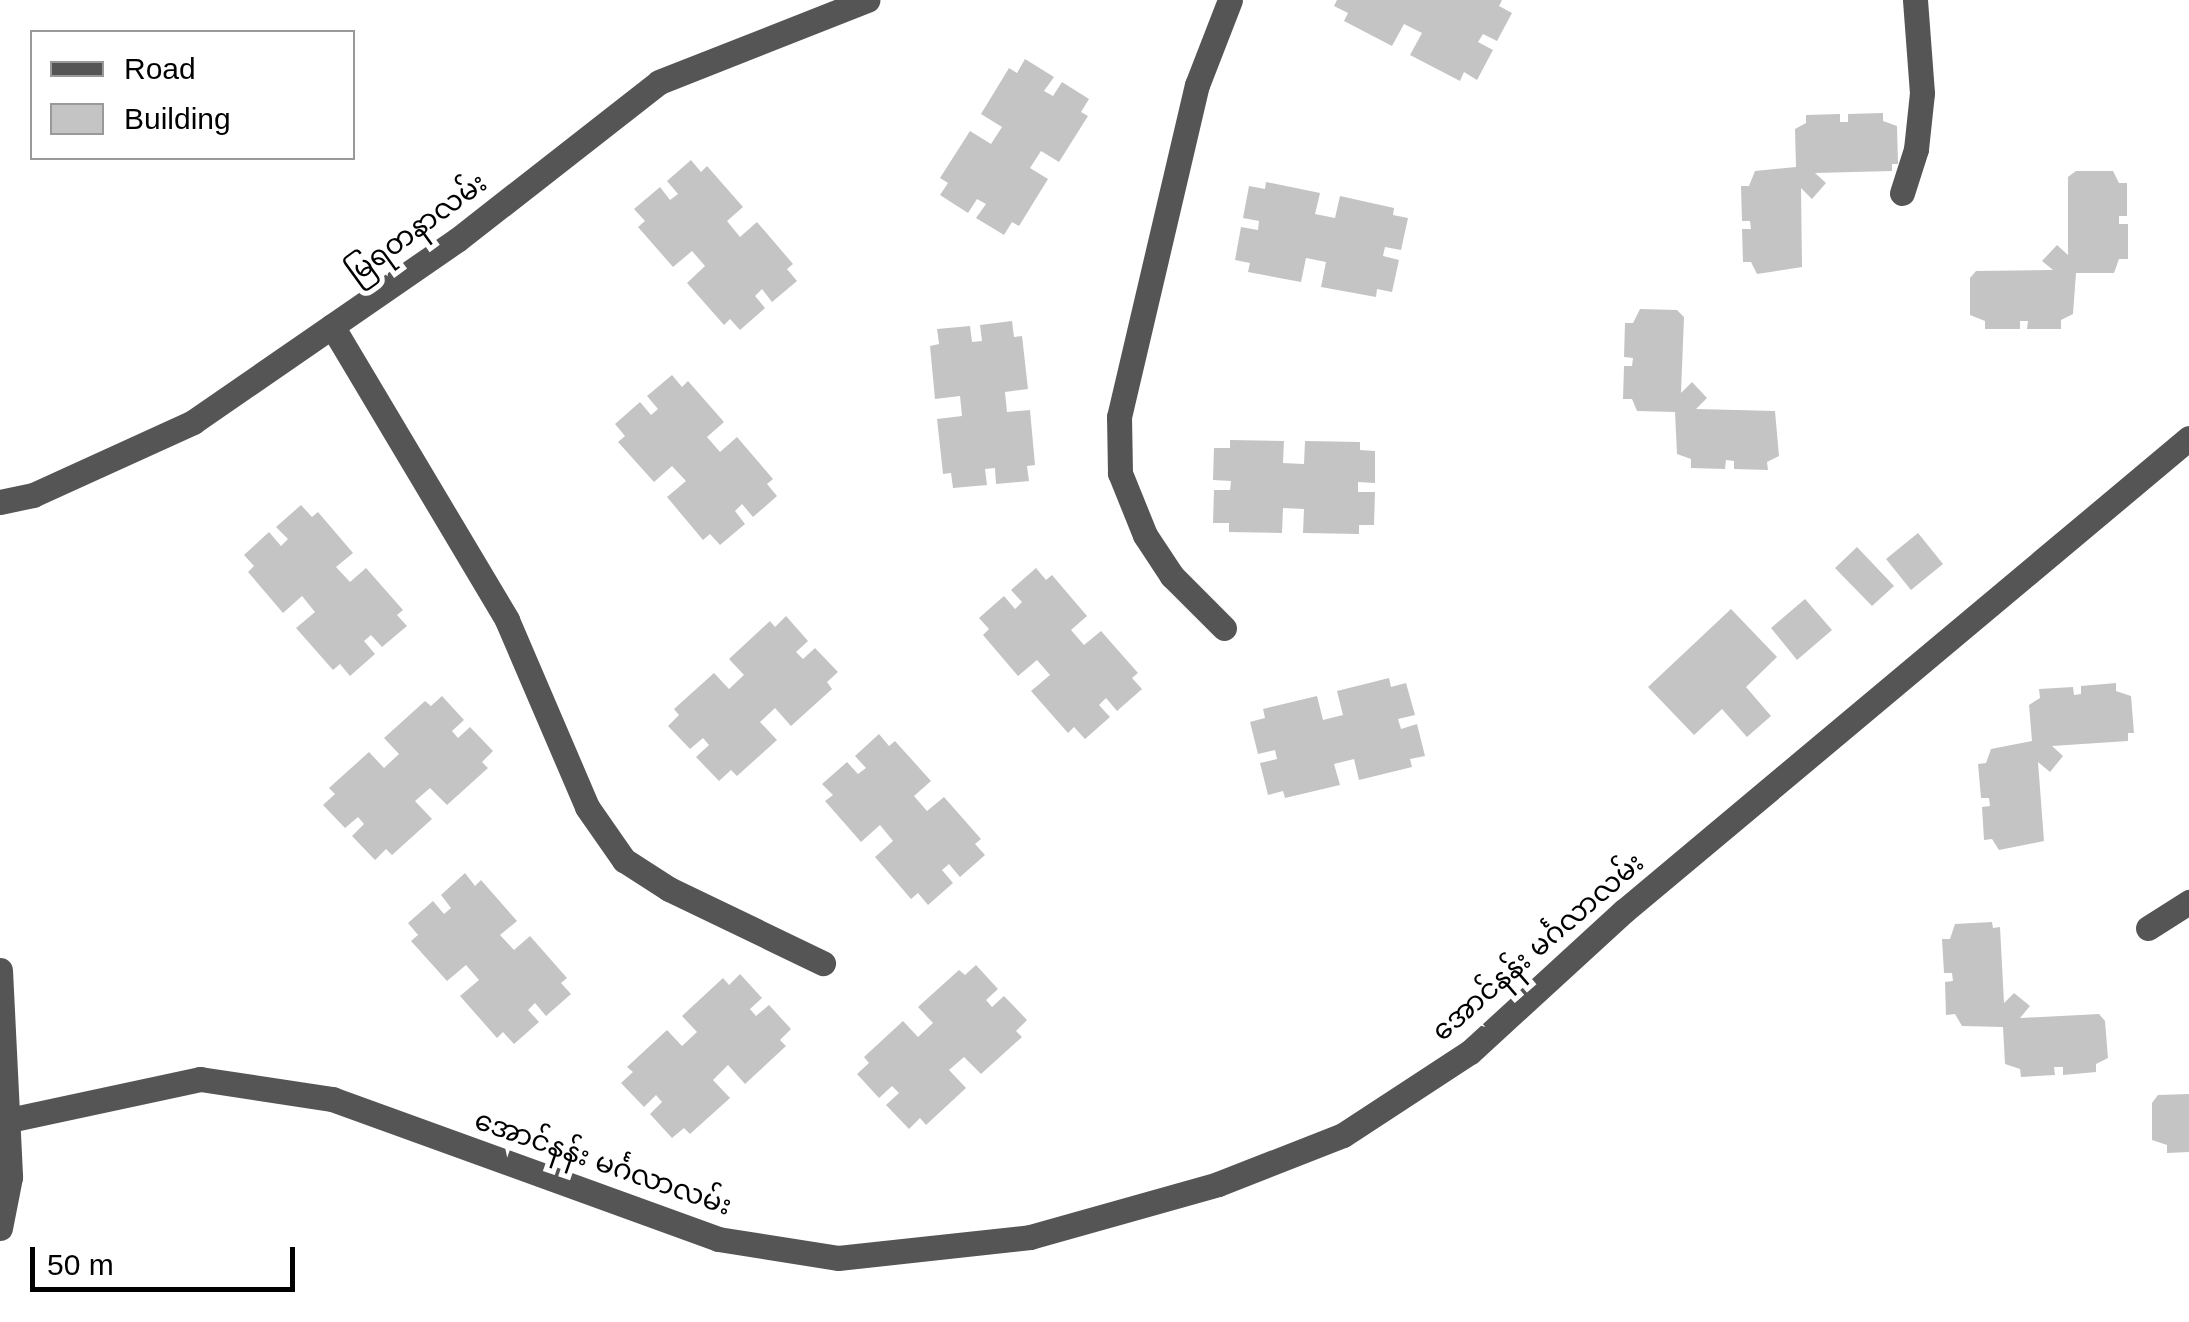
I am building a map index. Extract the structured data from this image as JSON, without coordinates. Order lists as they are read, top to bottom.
{
  "streets": {
    "street": ["မြရတနာလမ်း", "အောင်နန်း မင်္ဂလာလမ်း"]
  },
  "legend": ["Road", "Building"],
  "scale_bar": "50 m"
}
